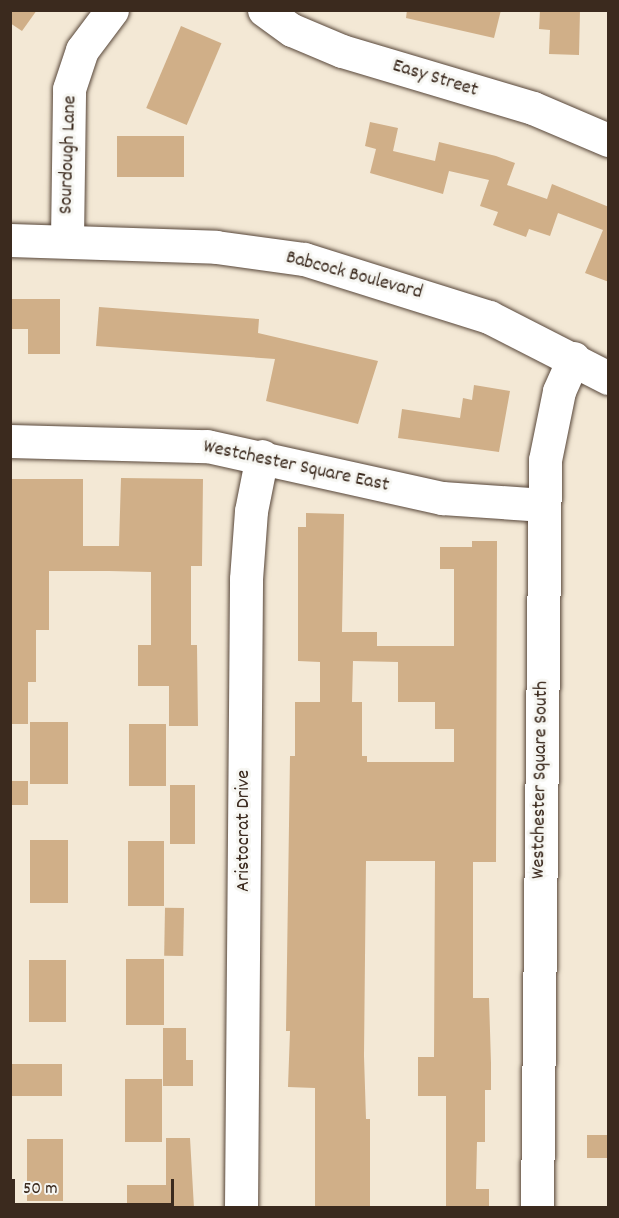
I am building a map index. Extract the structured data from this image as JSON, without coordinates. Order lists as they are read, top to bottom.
{
  "streets": {
    "street": [
      "Easy Street",
      "Sourdough Lane",
      "Babcock Boulevard",
      "Westchester Square East",
      "Westchester Square South",
      "Aristocrat Drive"
    ]
  },
  "crossings": [
    ["Sourdough Lane", "Babcock Boulevard"],
    ["Babcock Boulevard", "Westchester Square South"],
    ["Westchester Square East", "Westchester Square South"],
    ["Westchester Square East", "Aristocrat Drive"]
  ],
  "scale_bar": "50 m"
}
